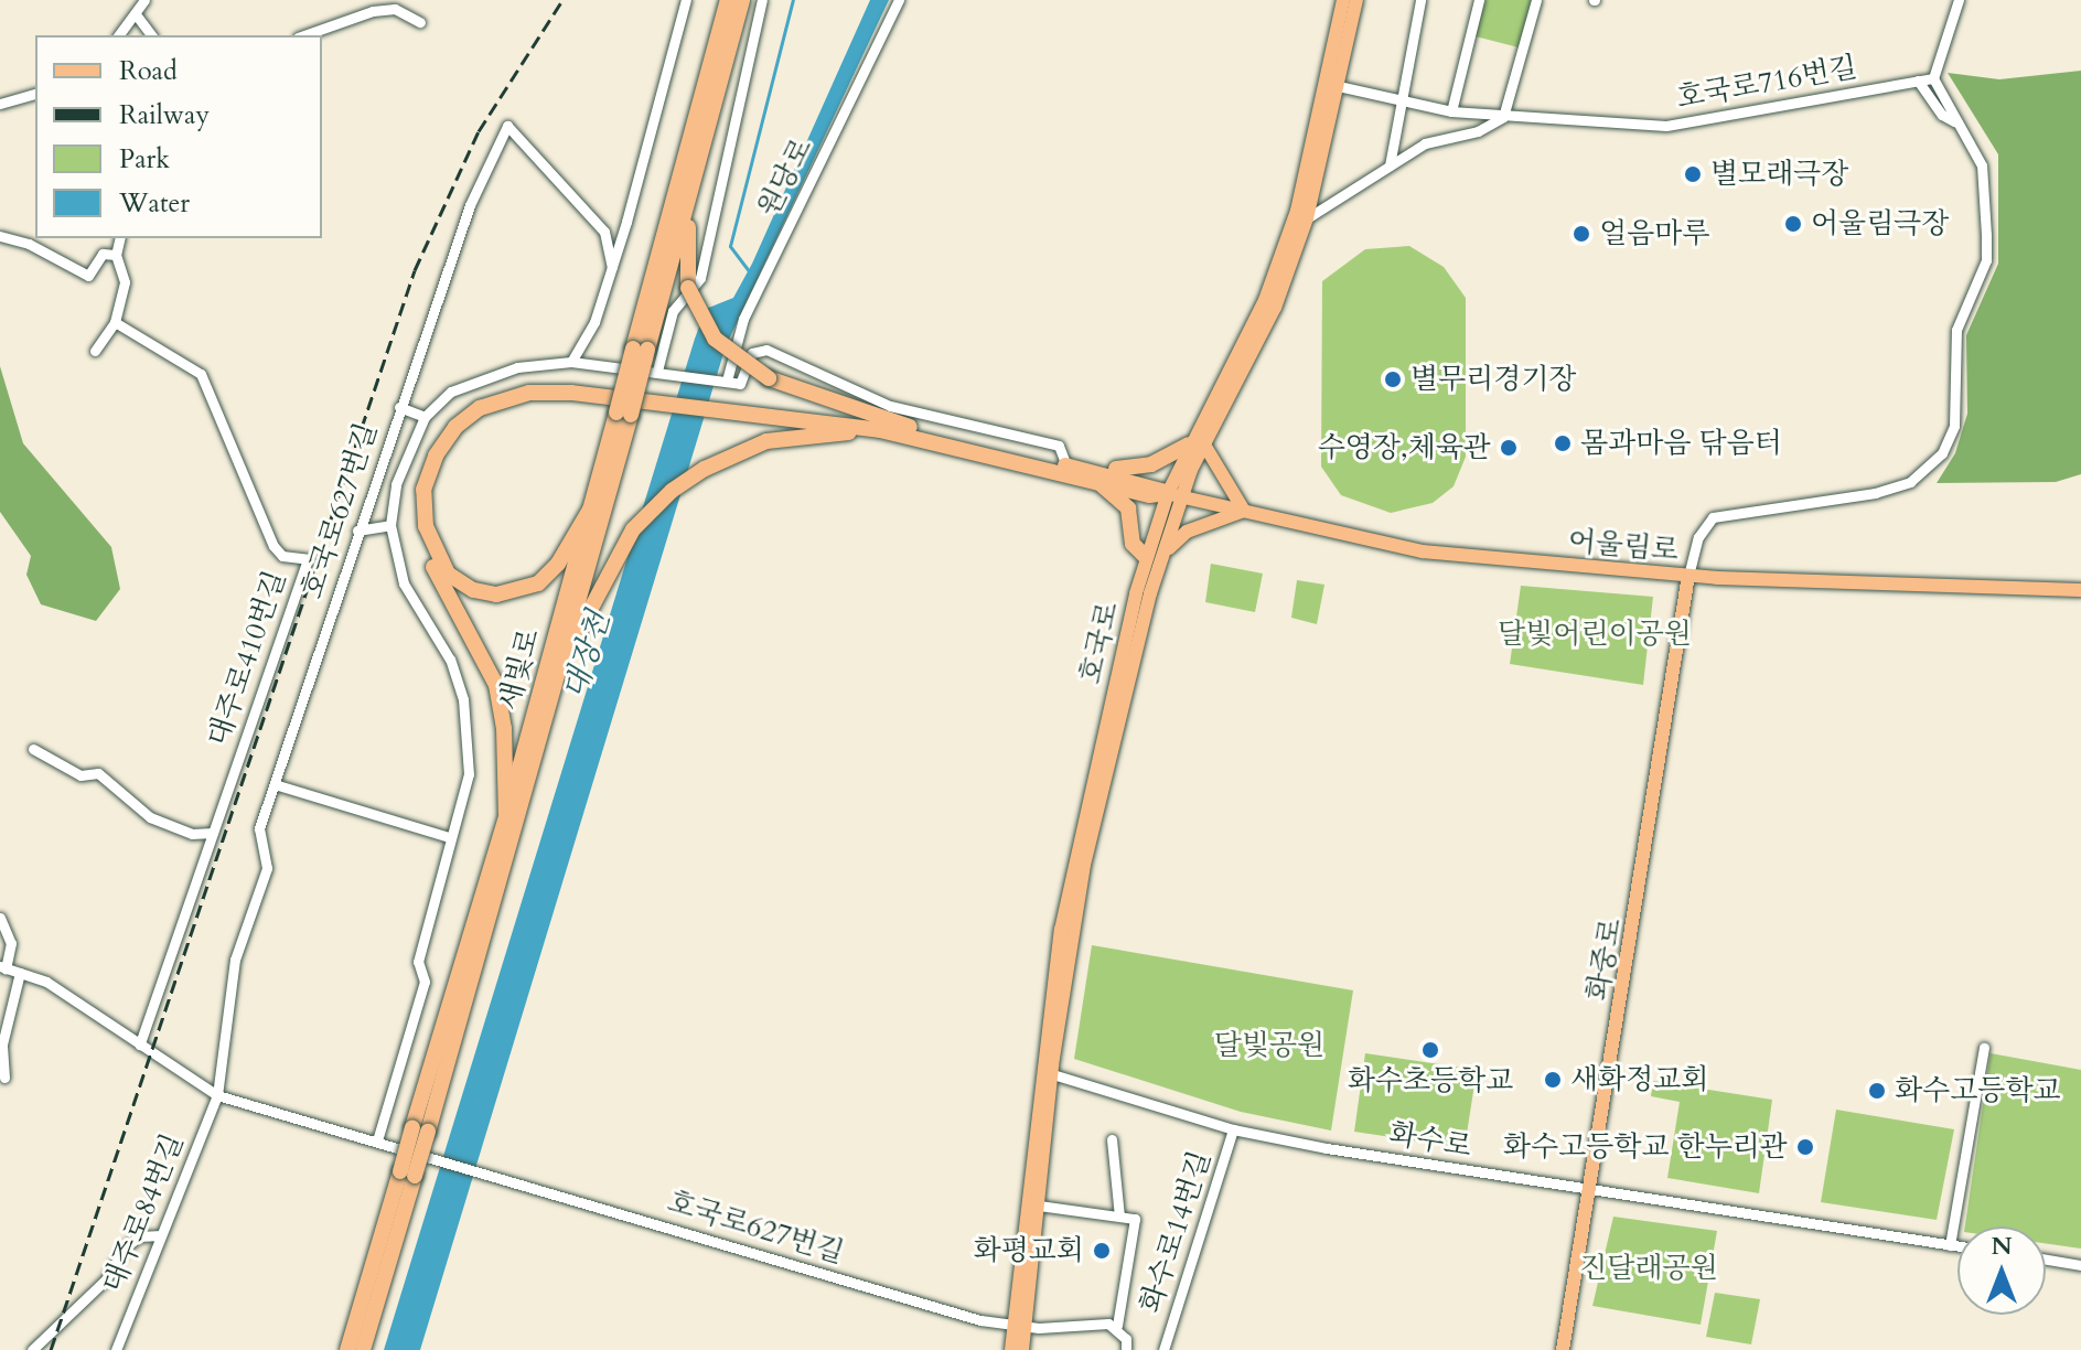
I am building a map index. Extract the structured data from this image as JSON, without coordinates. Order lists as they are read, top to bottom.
{
  "streets": {
    "highway": ["새빛로"],
    "main road": ["어울림로", "호국로", "화중로"],
    "street": [
      "호국로716번길",
      "원당로",
      "호국로627번길",
      "대주로410번길",
      "화수로",
      "대주로84번길",
      "화수로14번길"
    ]
  },
  "crossings": [
    ["호국로716번길", "호국로"],
    ["호국로627번길", "호국로"],
    ["호국로627번길", "대주로84번길"],
    ["어울림로", "호국로"],
    ["어울림로", "화중로"],
    ["호국로", "화수로"],
    ["화중로", "화수로"],
    ["화수로", "화수로14번길"]
  ],
  "water": ["대장천"],
  "parks": ["달빛어린이공원", "달빛공원", "진달래공원"],
  "places": [
    "별모래극장",
    "어울림극장",
    "얼음마루",
    "별무리경기장",
    "몸과마음 닦음터",
    "수영장,체육관",
    "화수초등학교",
    "새화정교회",
    "화수고등학교",
    "화수고등학교 한누리관",
    "화평교회"
  ],
  "legend": [
    "Road",
    "Railway",
    "Park",
    "Water"
  ],
  "north": "top"
}
